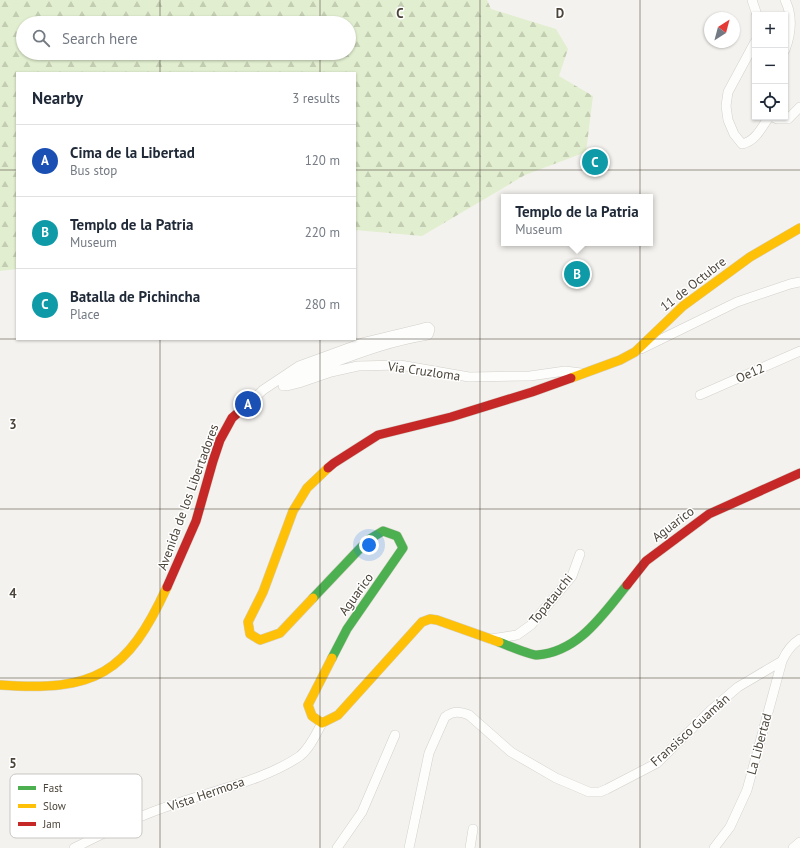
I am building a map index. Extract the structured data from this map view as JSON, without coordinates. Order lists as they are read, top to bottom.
{
  "streets": {
    "street": [
      "11 de Octubre",
      "Via Cruzloma",
      "Oe12",
      "Avenida de los Libertadores",
      "Aguarico",
      "Topatauchi",
      "Fransisco Guamán",
      "La Libertad",
      "Vista Hermosa"
    ]
  },
  "crossings": [
    ["11 de Octubre", "Via Cruzloma"],
    ["11 de Octubre", "Aguarico"],
    ["Via Cruzloma", "Avenida de los Libertadores"],
    ["Via Cruzloma", "Aguarico"],
    ["Aguarico", "Topatauchi"],
    ["Aguarico", "Vista Hermosa"],
    ["Fransisco Guamán", "La Libertad"]
  ],
  "legend": ["Fast", "Slow", "Jam"],
  "north": "top right",
  "page": {
    "map_buttons": ["+", "−"],
    "search": "Search here",
    "heading": ["Nearby", "3 results"],
    "list": [
      {
        "mark": "A",
        "name": "Cima de la Libertad",
        "note": "Bus stop",
        "value": "120 m"
      },
      {
        "mark": "B",
        "name": "Templo de la Patria",
        "note": "Museum",
        "value": "220 m"
      },
      {
        "mark": "C",
        "name": "Batalla de Pichincha",
        "note": "Place",
        "value": "280 m"
      }
    ],
    "pins": ["C", "B", "A"],
    "popup": ["Templo de la Patria", "Museum"]
  },
  "grid": {
    "columns": ["C", "D"],
    "rows": ["3", "4", "5"]
  }
}
